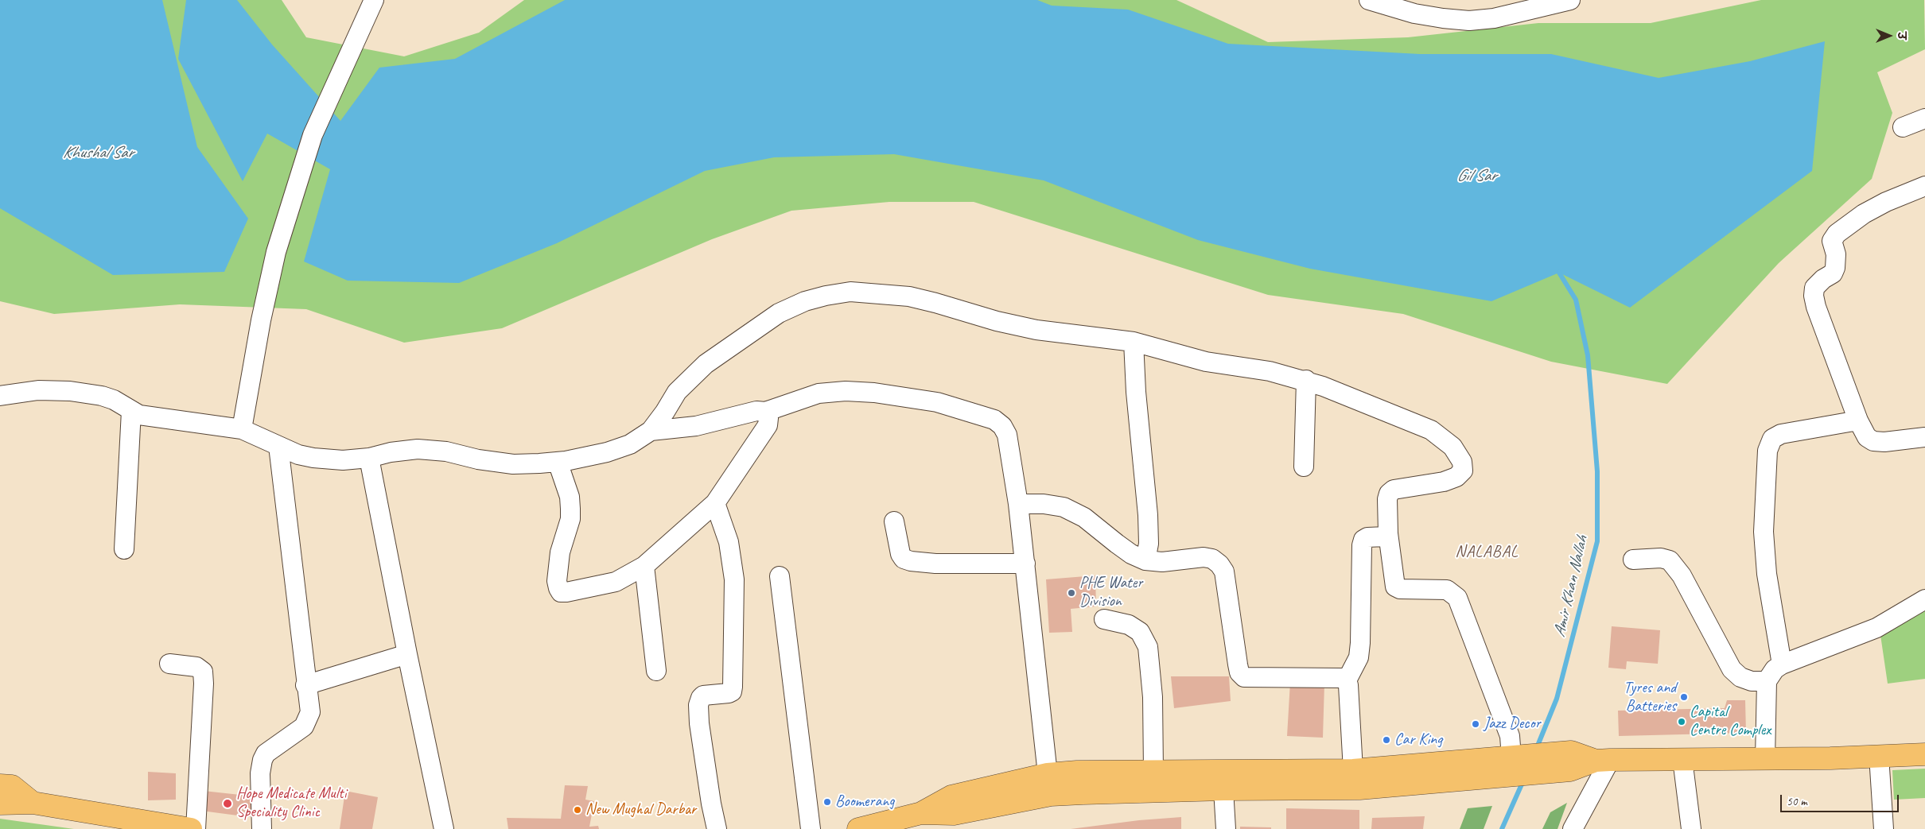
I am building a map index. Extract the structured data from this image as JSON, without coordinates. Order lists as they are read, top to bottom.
{
  "districts": ["NALABAL"],
  "water": ["Khushal Sar", "Gil Sar", "Amir Khan Nallah"],
  "places": [
    "PHE Water Division",
    "Tyres and Batteries",
    "Capital Centre Complex",
    "Jazz Decor",
    "Car King",
    "Boomerang",
    "Hope Medicate Multi Speciality Clinic",
    "New Mughal Darbar"
  ],
  "scale_bar": "50 m",
  "north": "right"
}
